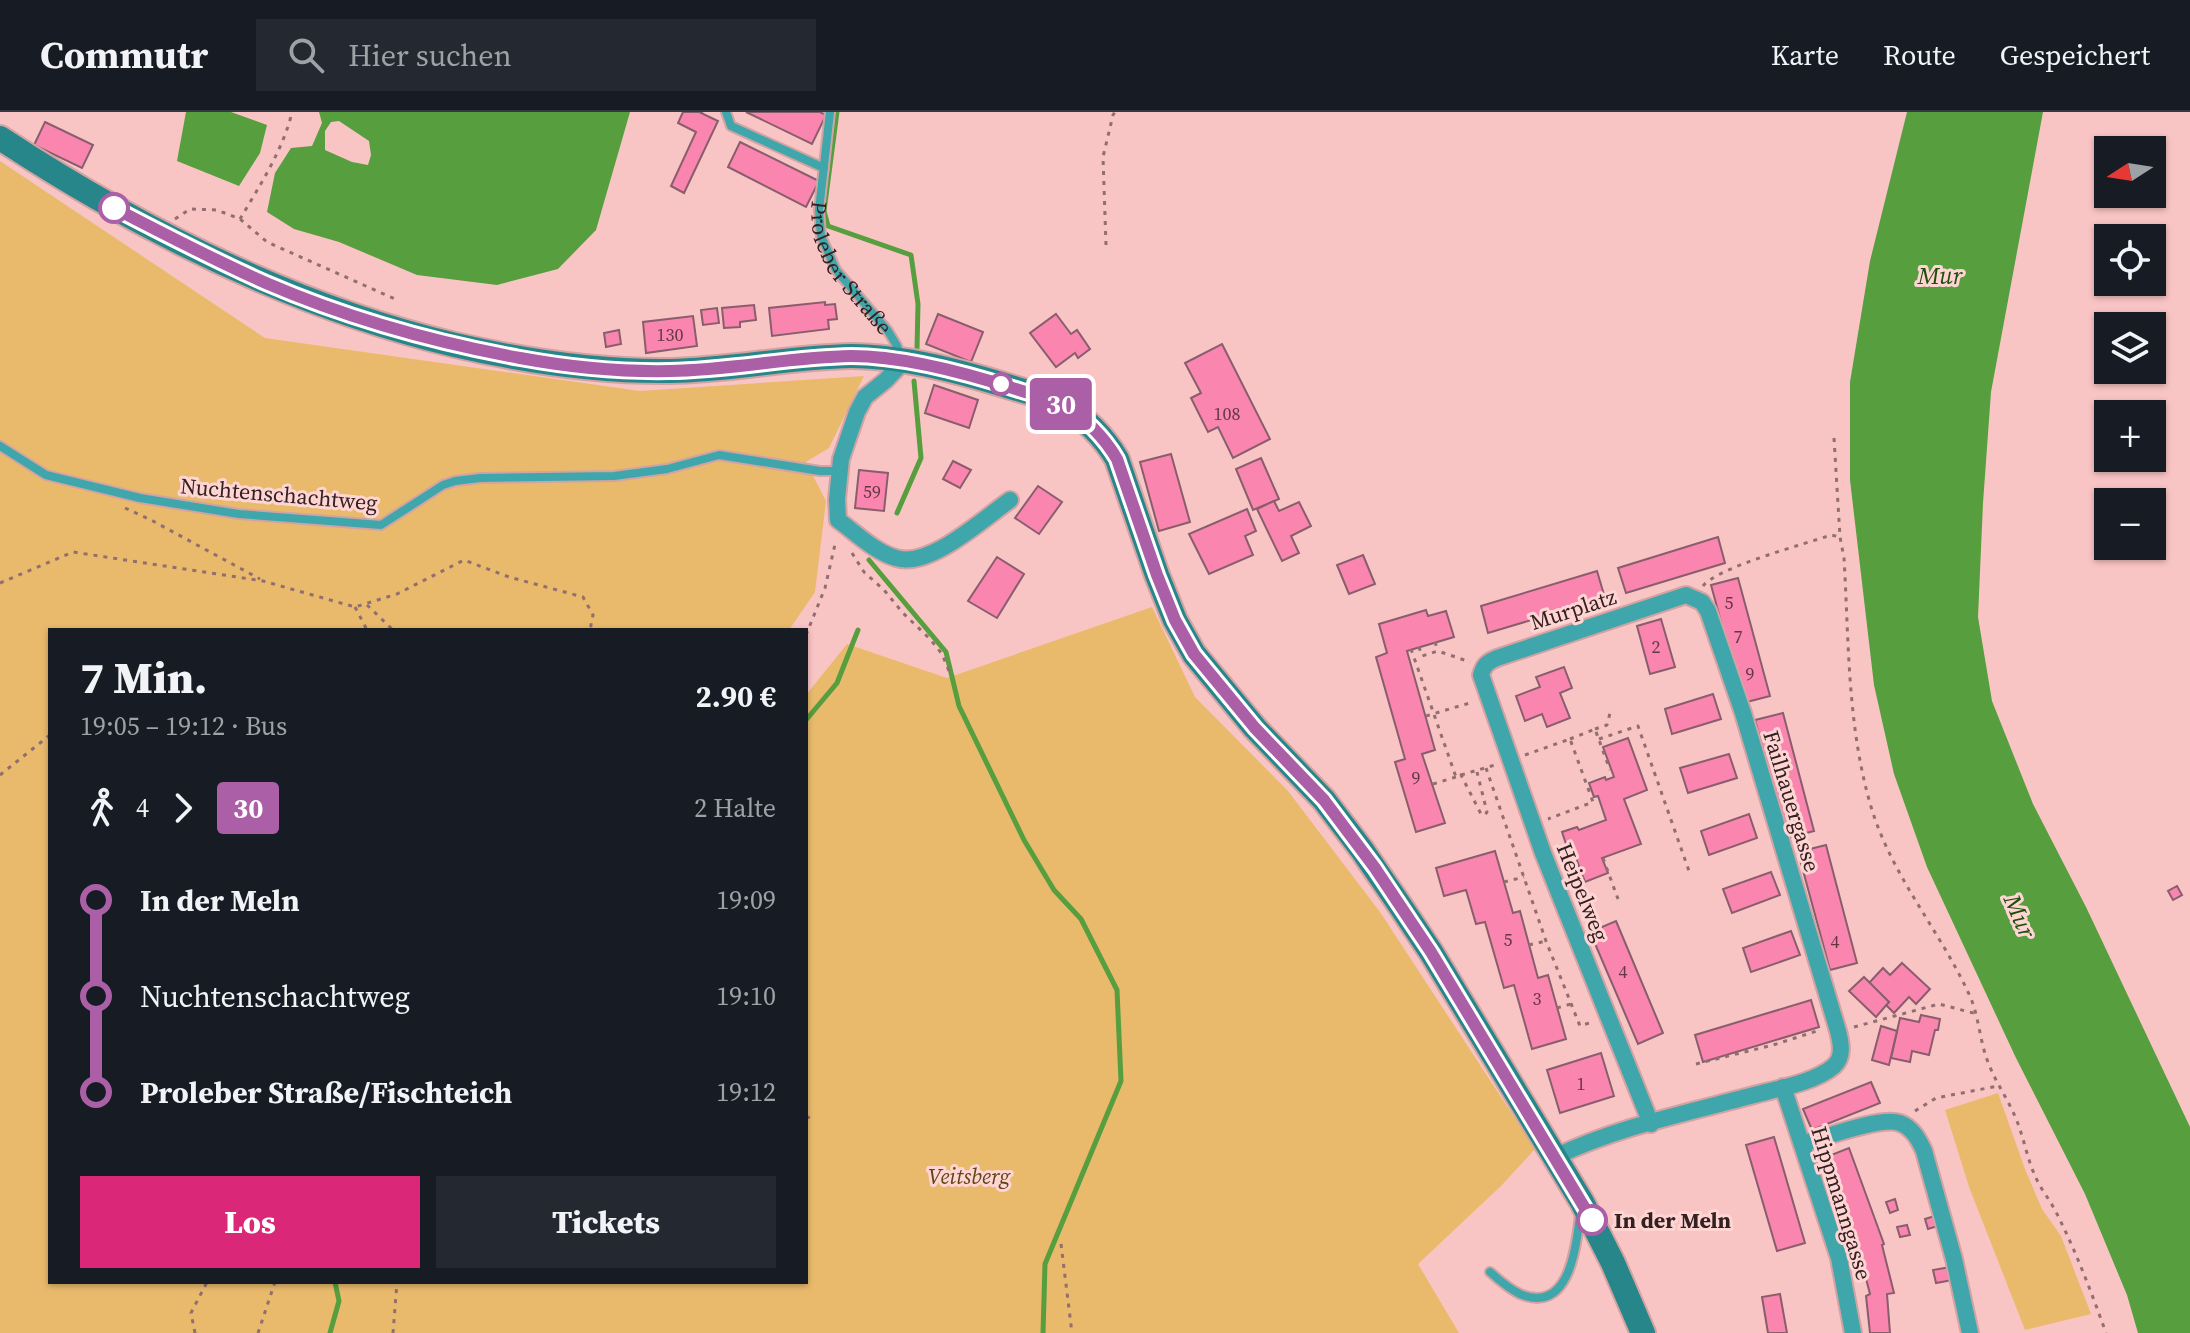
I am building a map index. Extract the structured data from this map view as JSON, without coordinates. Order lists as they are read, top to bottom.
{
  "streets": {
    "main road": ["Proleber Straße"],
    "street": [
      "Murplatz",
      "Failhauergasse",
      "Heipelweg",
      "Hippmanngasse"
    ],
    "lane": ["Nuchtenschachtweg"]
  },
  "crossings": [
    ["Proleber Straße", "Nuchtenschachtweg"],
    ["Murplatz", "Failhauergasse"],
    ["Murplatz", "Heipelweg"]
  ],
  "water": ["Mur"],
  "parks": ["Veitsberg"],
  "places": ["In der Meln"],
  "lines": ["bus line 30"],
  "house_numbers": [
    "130",
    "108",
    "59",
    "5",
    "7",
    "2",
    "9",
    "9",
    "5",
    "4",
    "4",
    "3",
    "1"
  ],
  "north": "left",
  "page": {
    "header": "Commutr",
    "search": "Hier suchen",
    "nav": ["Karte", "Route", "Gespeichert"],
    "on_map": "30",
    "map_buttons": ["+", "−"],
    "heading": ["7 Min.", "19:05 – 19:12 · Bus", "2.90 €"],
    "legs": ["4", "30", "2 Halte"],
    "list": [
      {
        "name": "In der Meln",
        "value": "19:09"
      },
      {
        "name": "Nuchtenschachtweg",
        "value": "19:10"
      },
      {
        "name": "Proleber Straße/Fischteich",
        "value": "19:12"
      }
    ],
    "buttons": ["Los", "Tickets"]
  }
}
